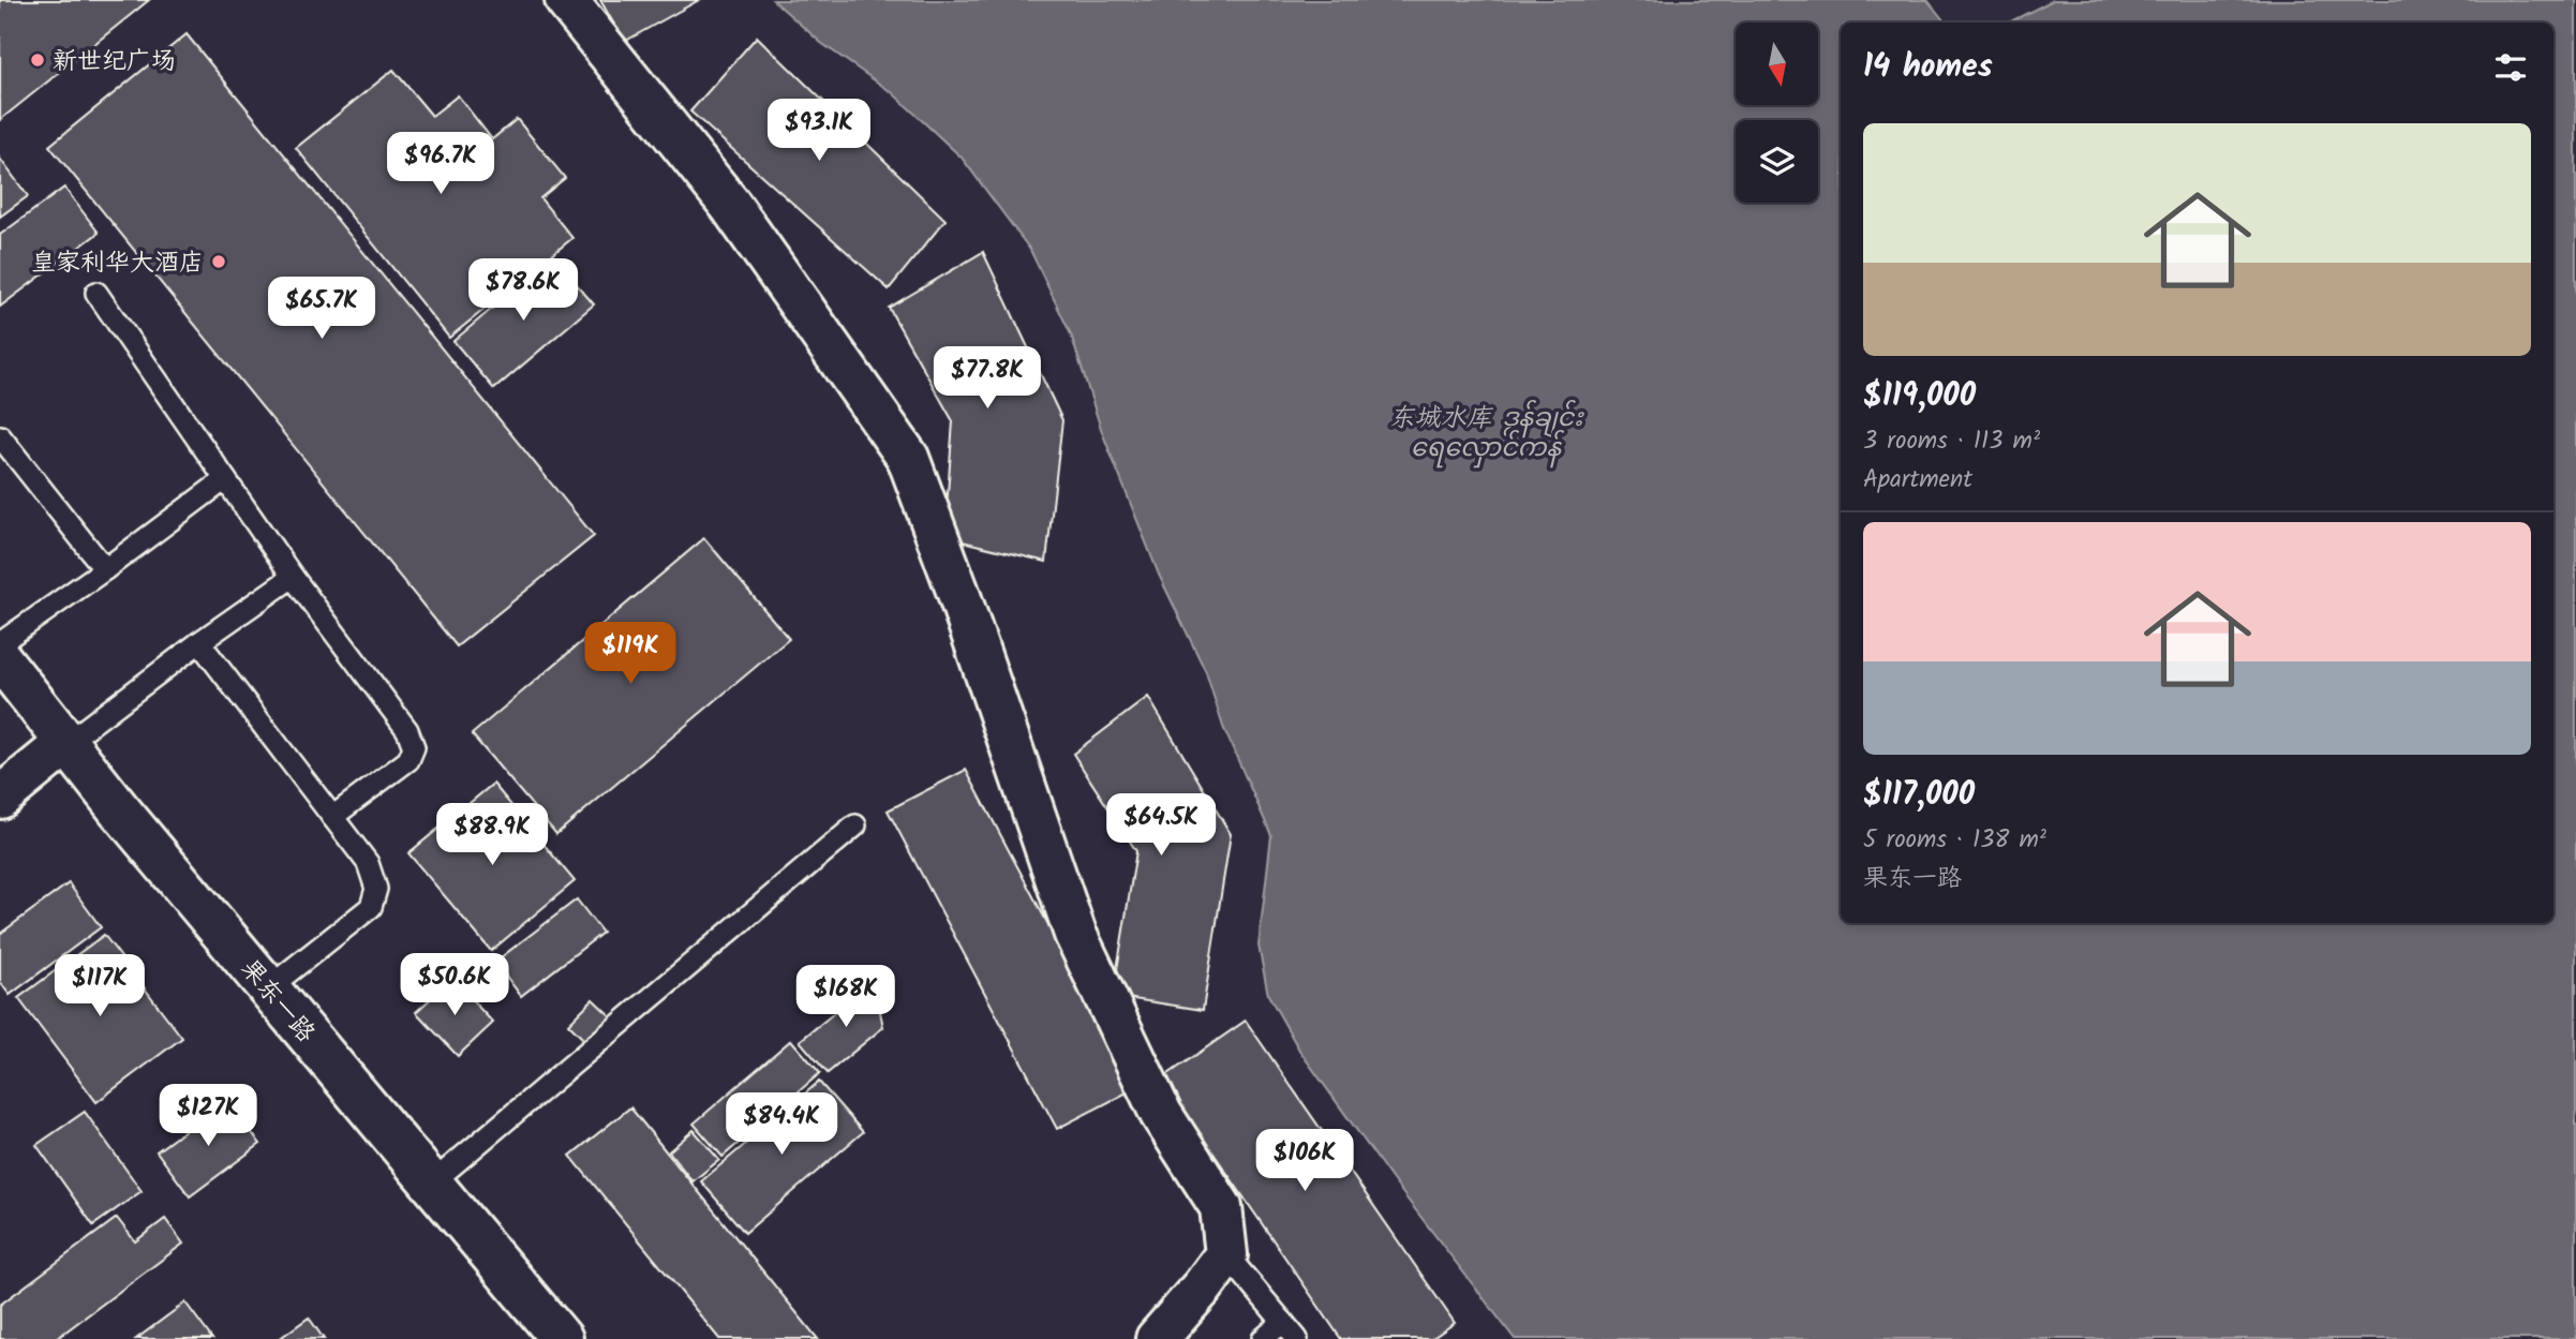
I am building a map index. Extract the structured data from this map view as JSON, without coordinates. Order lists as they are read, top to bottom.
{
  "streets": {
    "street": ["果东一路"]
  },
  "water": ["东城水库 ဒွန်ချင်း ရေလှောင်ကန်"],
  "places": ["新世纪广场", "皇家利华大酒店"],
  "north": "bottom",
  "page": {
    "heading": "14 homes",
    "price": [
      "$93.1K",
      "$96.7K",
      "$78.6K",
      "$65.7K",
      "$77.8K",
      "$119K",
      "$64.5K",
      "$88.9K",
      "$50.6K",
      "$117K",
      "$168K",
      "$127K",
      "$84.4K",
      "$106K"
    ],
    "list": [
      {
        "name": "$119,000",
        "note": "3 rooms · 113 m² · Apartment"
      },
      {
        "name": "$117,000",
        "note": "5 rooms · 138 m² · 果东一路"
      }
    ]
  }
}
